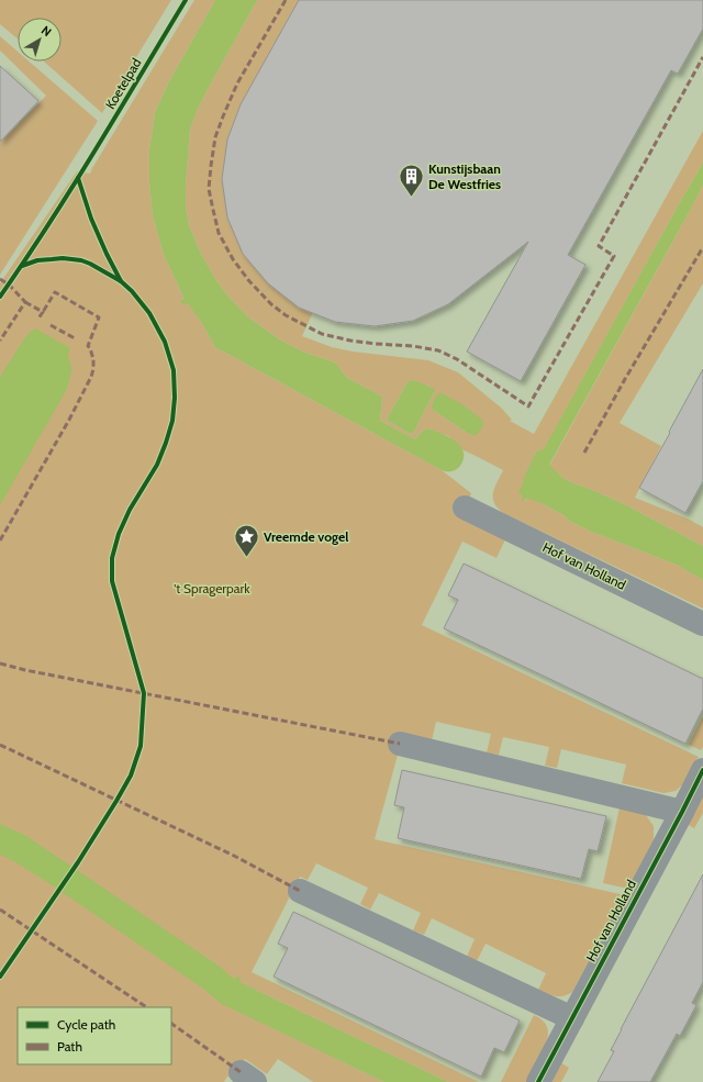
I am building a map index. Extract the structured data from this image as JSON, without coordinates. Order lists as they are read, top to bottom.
{
  "streets": {
    "street": ["Hof van Holland"],
    "cycle path": ["Koetelpad"]
  },
  "parks": ["'t Spragerpark"],
  "places": {
    "building": ["Kunstijsbaan De Westfries"],
    "place": ["Vreemde vogel"]
  },
  "legend": ["Cycle path", "Path"],
  "north": "top right"
}
